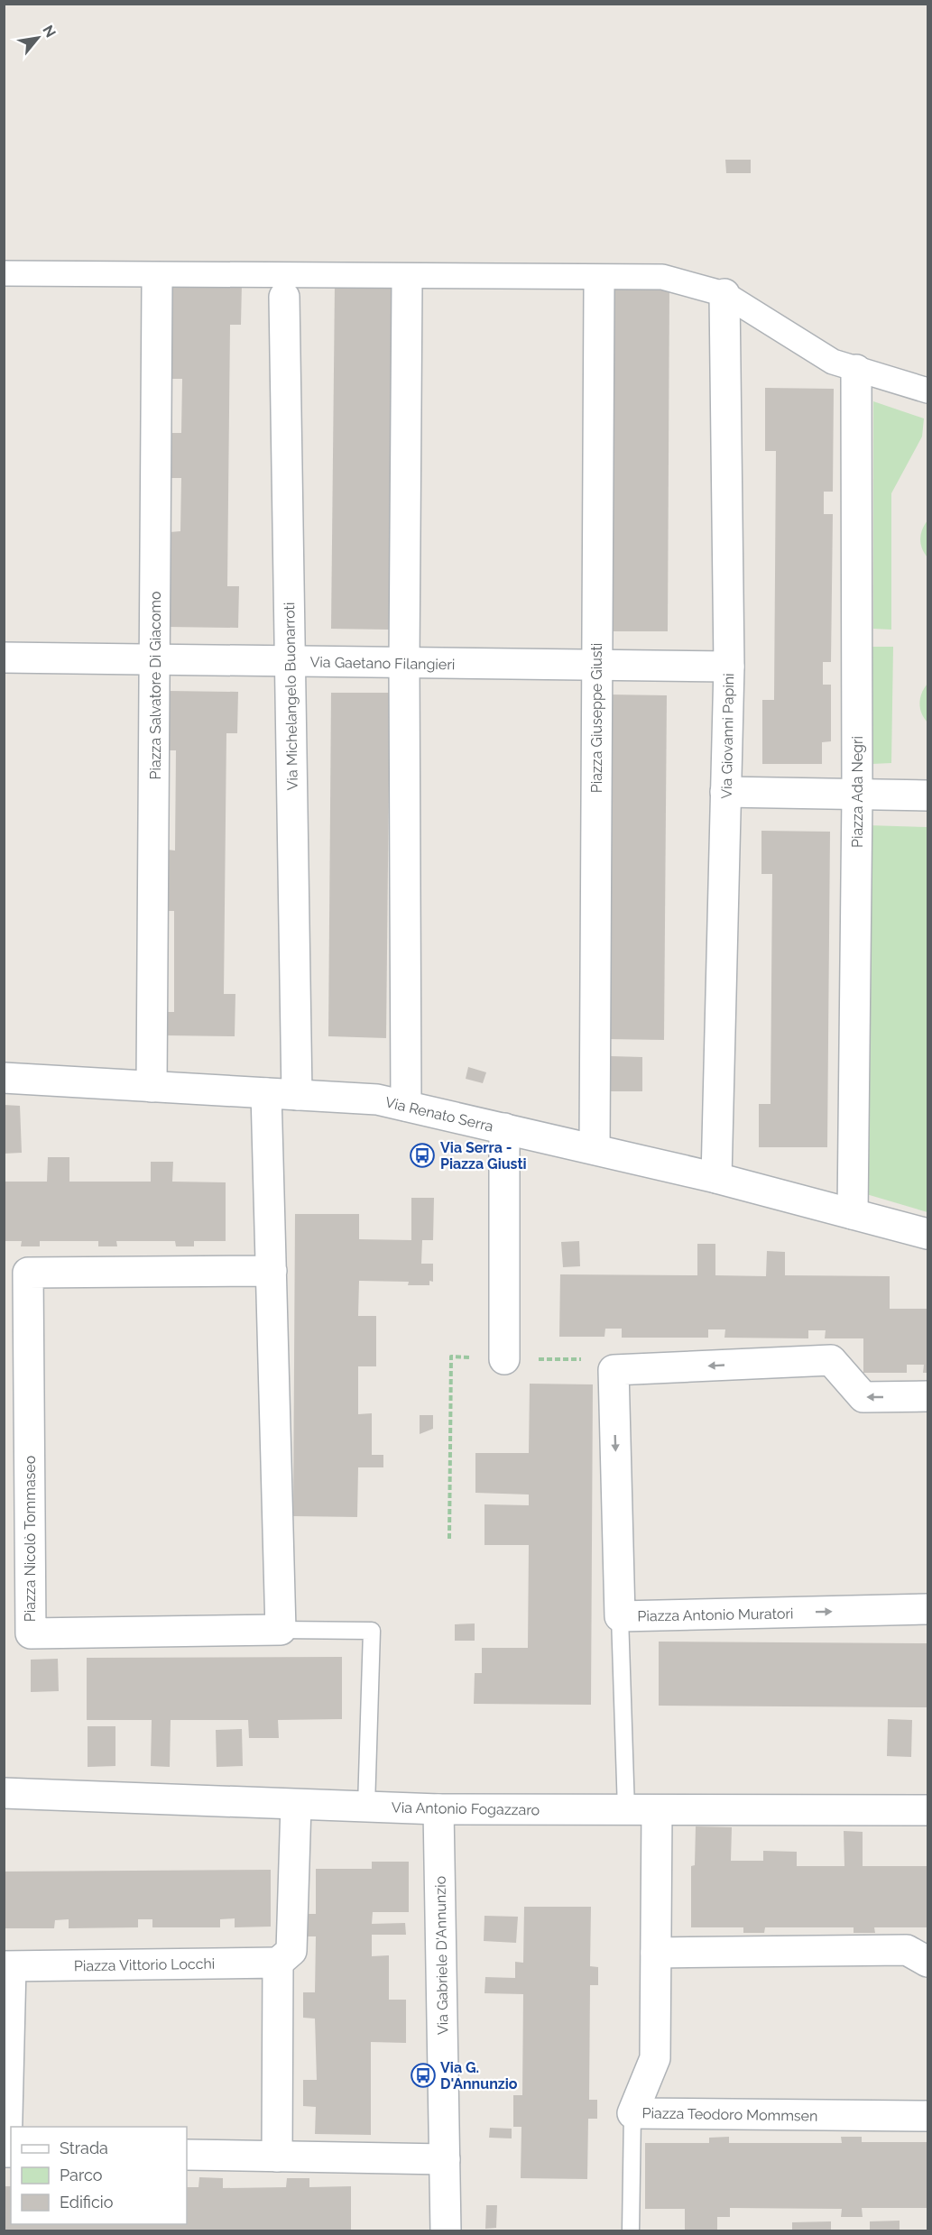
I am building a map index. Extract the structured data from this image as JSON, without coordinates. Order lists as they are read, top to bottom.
{
  "streets": {
    "street": [
      "Via Gaetano Filangieri",
      "Piazza Salvatore Di Giacomo",
      "Via Michelangelo Buonarroti",
      "Piazza Giuseppe Giusti",
      "Via Giovanni Papini",
      "Piazza Ada Negri",
      "Via Renato Serra",
      "Piazza Nicolò Tommaseo",
      "Piazza Antonio Muratori",
      "Via Antonio Fogazzaro",
      "Via Gabriele D'Annunzio",
      "Piazza Vittorio Locchi",
      "Piazza Teodoro Mommsen"
    ]
  },
  "crossings": [
    ["Via Gaetano Filangieri", "Piazza Salvatore Di Giacomo"],
    ["Via Gaetano Filangieri", "Via Michelangelo Buonarroti"],
    ["Via Gaetano Filangieri", "Piazza Giuseppe Giusti"],
    ["Via Gaetano Filangieri", "Via Giovanni Papini"],
    ["Piazza Salvatore Di Giacomo", "Via Renato Serra"],
    ["Via Michelangelo Buonarroti", "Via Renato Serra"],
    ["Piazza Giuseppe Giusti", "Via Renato Serra"],
    ["Via Giovanni Papini", "Via Renato Serra"],
    ["Piazza Ada Negri", "Via Renato Serra"],
    ["Via Antonio Fogazzaro", "Via Gabriele D'Annunzio"],
    ["Via Antonio Fogazzaro", "Piazza Teodoro Mommsen"]
  ],
  "places": {
    "bus stop": ["Via Serra - Piazza Giusti", "Via G. D'Annunzio"]
  },
  "legend": ["Strada", "Parco", "Edificio"],
  "north": "top right"
}
